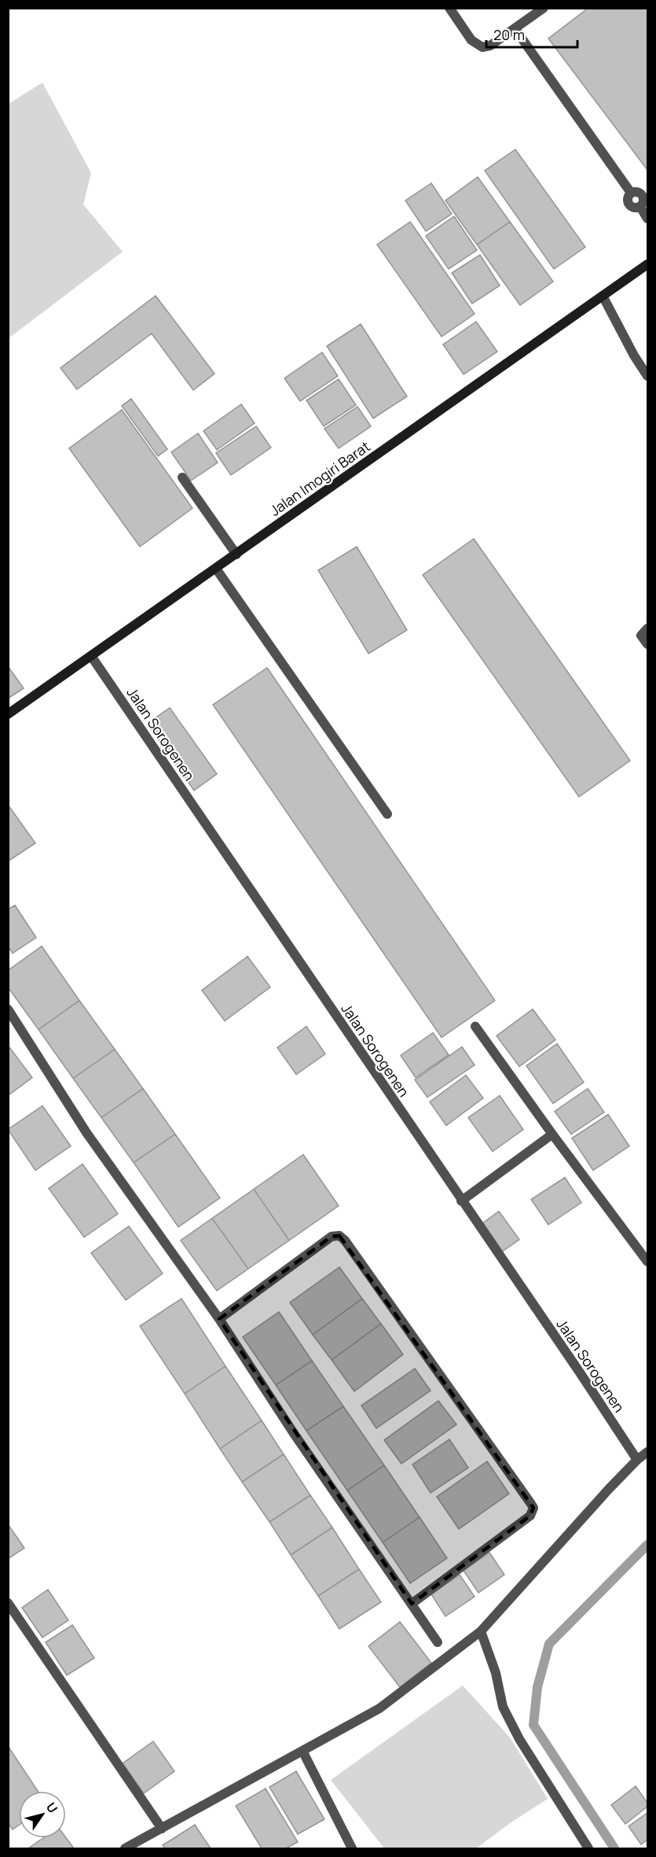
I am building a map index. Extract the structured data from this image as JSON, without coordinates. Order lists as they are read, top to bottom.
{
  "streets": {
    "main road": ["Jalan Imogiri Barat"],
    "street": ["Jalan Sorogenen"]
  },
  "crossings": [
    ["Jalan Imogiri Barat", "Jalan Sorogenen"]
  ],
  "scale_bar": "20 m",
  "north": "top right"
}
